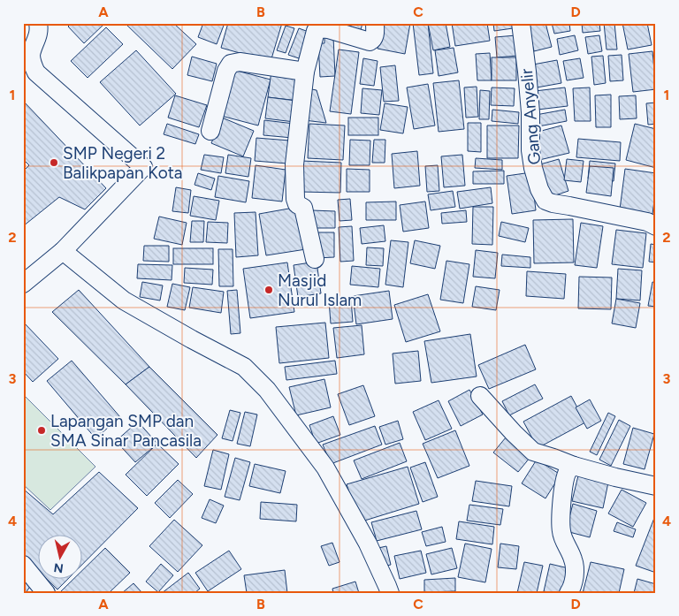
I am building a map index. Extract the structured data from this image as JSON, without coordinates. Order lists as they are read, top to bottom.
{
  "streets": {
    "street": ["Gang Anyelir"]
  },
  "places": ["SMP Negeri 2 Balikpapan Kota", "Masjid Nurul Islam", "Lapangan SMP dan SMA Sinar Pancasila"],
  "north": "bottom",
  "grid": {
    "columns": [
      "A",
      "B",
      "C",
      "D"
    ],
    "rows": [
      "1",
      "2",
      "3",
      "4"
    ]
  }
}
